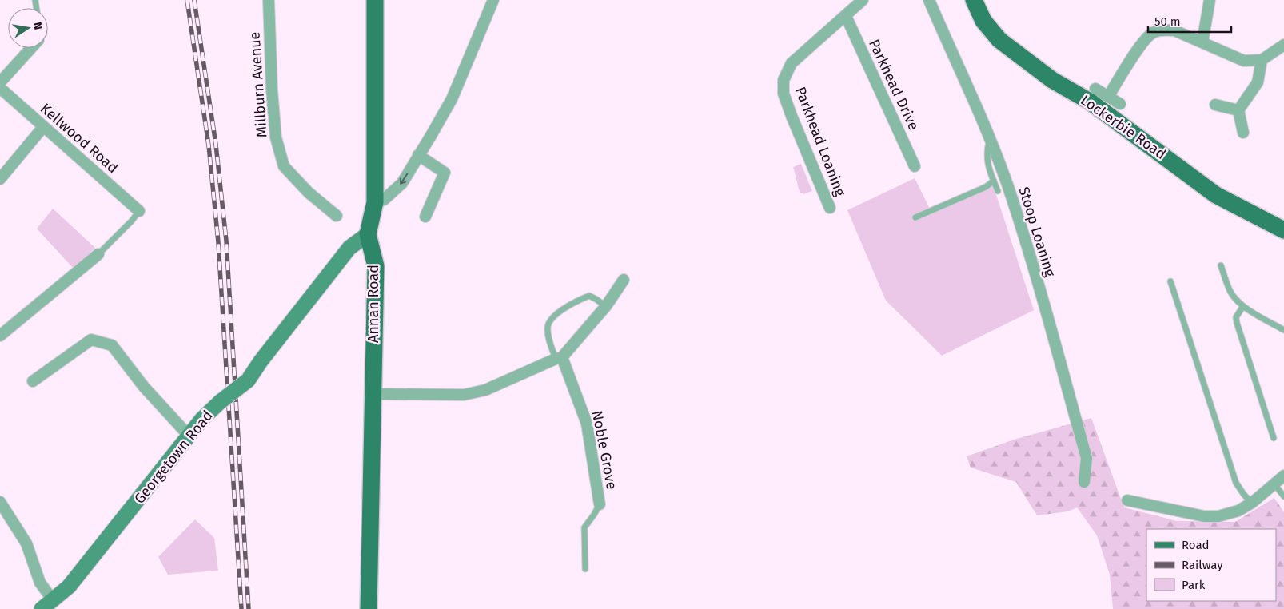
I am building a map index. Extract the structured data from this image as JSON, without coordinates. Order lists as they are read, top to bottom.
{
  "streets": {
    "main road": ["Lockerbie Road", "Annan Road"],
    "street": [
      "Millburn Avenue",
      "Parkhead Drive",
      "Kellwood Road",
      "Parkhead Loaning",
      "Stoop Loaning",
      "Noble Grove",
      "Georgetown Road"
    ]
  },
  "crossings": [
    ["Parkhead Drive", "Parkhead Loaning"],
    ["Annan Road", "Georgetown Road"]
  ],
  "legend": ["Road", "Railway", "Park"],
  "scale_bar": "50 m",
  "north": "right"
}
